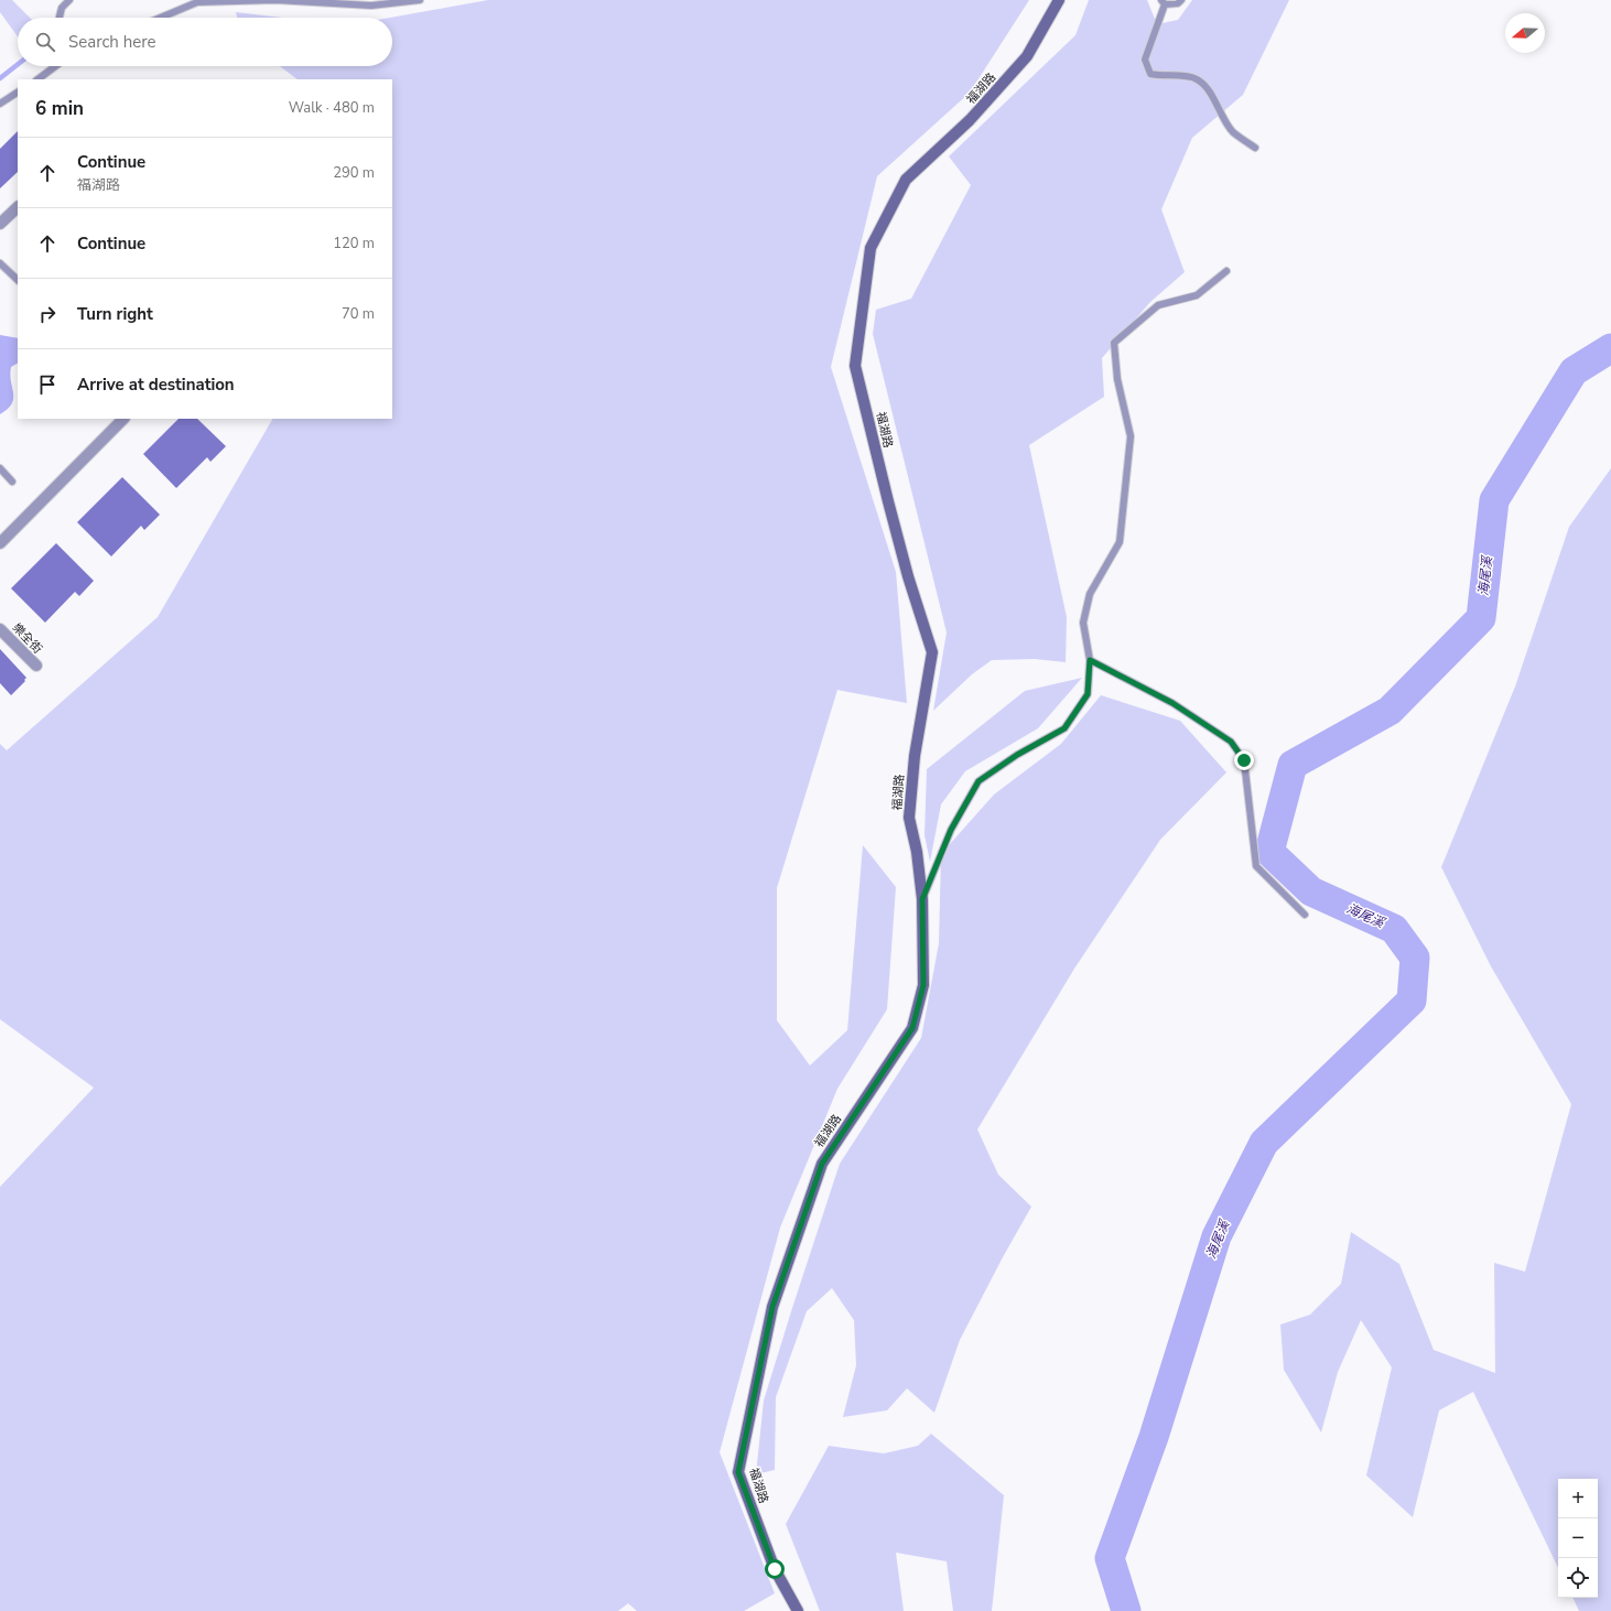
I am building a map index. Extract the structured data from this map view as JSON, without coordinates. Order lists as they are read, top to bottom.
{
  "streets": {
    "street": ["福湖路", "樂全街"]
  },
  "water": ["海尾溪"],
  "north": "left",
  "page": {
    "search": "Search here",
    "heading": ["6 min", "Walk · 480 m"],
    "list": [
      ["Continue", "福湖路", "290 m"],
      ["Continue", "120 m"],
      ["Turn right", "70 m"],
      "Arrive at destination"
    ],
    "map_buttons": ["+", "−"]
  }
}
